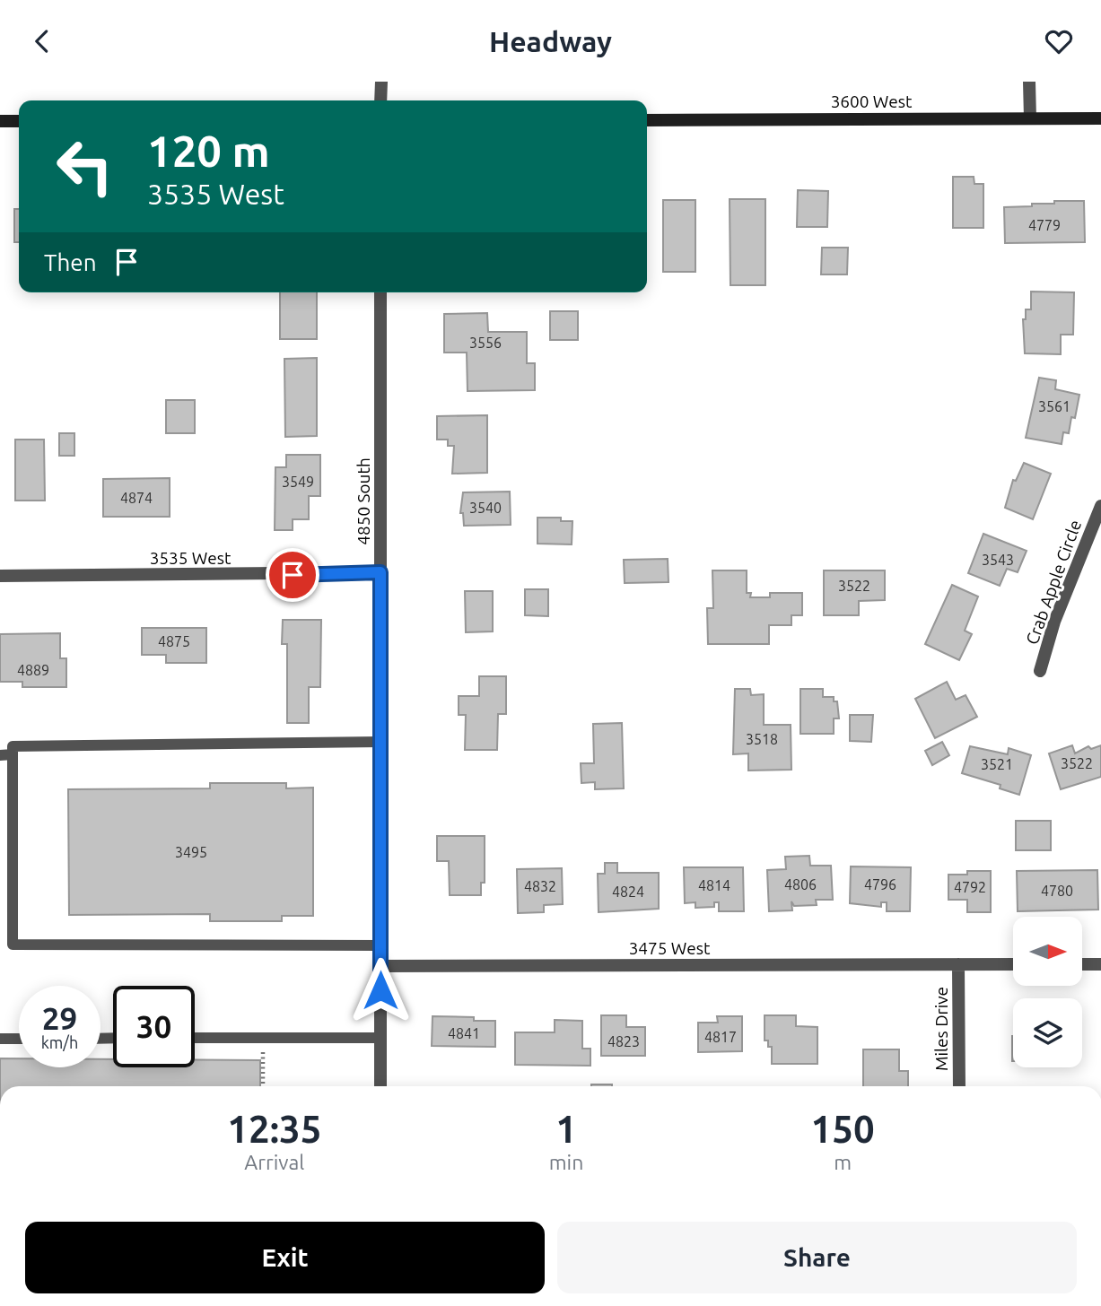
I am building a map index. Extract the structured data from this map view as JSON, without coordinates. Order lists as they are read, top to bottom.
{
  "streets": {
    "street": [
      "3600 West",
      "4850 South",
      "3535 West",
      "Crab Apple Circle",
      "3475 West",
      "Miles Drive"
    ]
  },
  "crossings": [
    ["4850 South", "3535 West"],
    ["4850 South", "3475 West"],
    ["3475 West", "Miles Drive"]
  ],
  "house_numbers": [
    "4779",
    "3556",
    "3561",
    "3549",
    "4874",
    "3540",
    "3543",
    "3522",
    "4875",
    "4889",
    "3518",
    "3522",
    "3521",
    "3495",
    "4806",
    "4796",
    "4814",
    "4832",
    "4792",
    "4780",
    "4824",
    "4841",
    "4817",
    "4823"
  ],
  "north": "right",
  "page": {
    "header": "Headway",
    "turn": ["120 m", "3535 West"],
    "then": "Then",
    "speed": "29 km/h",
    "limit": "30",
    "eta": [
      "12:35",
      "Arrival",
      "1",
      "min",
      "150",
      "m"
    ],
    "buttons": ["Exit", "Share"]
  }
}
